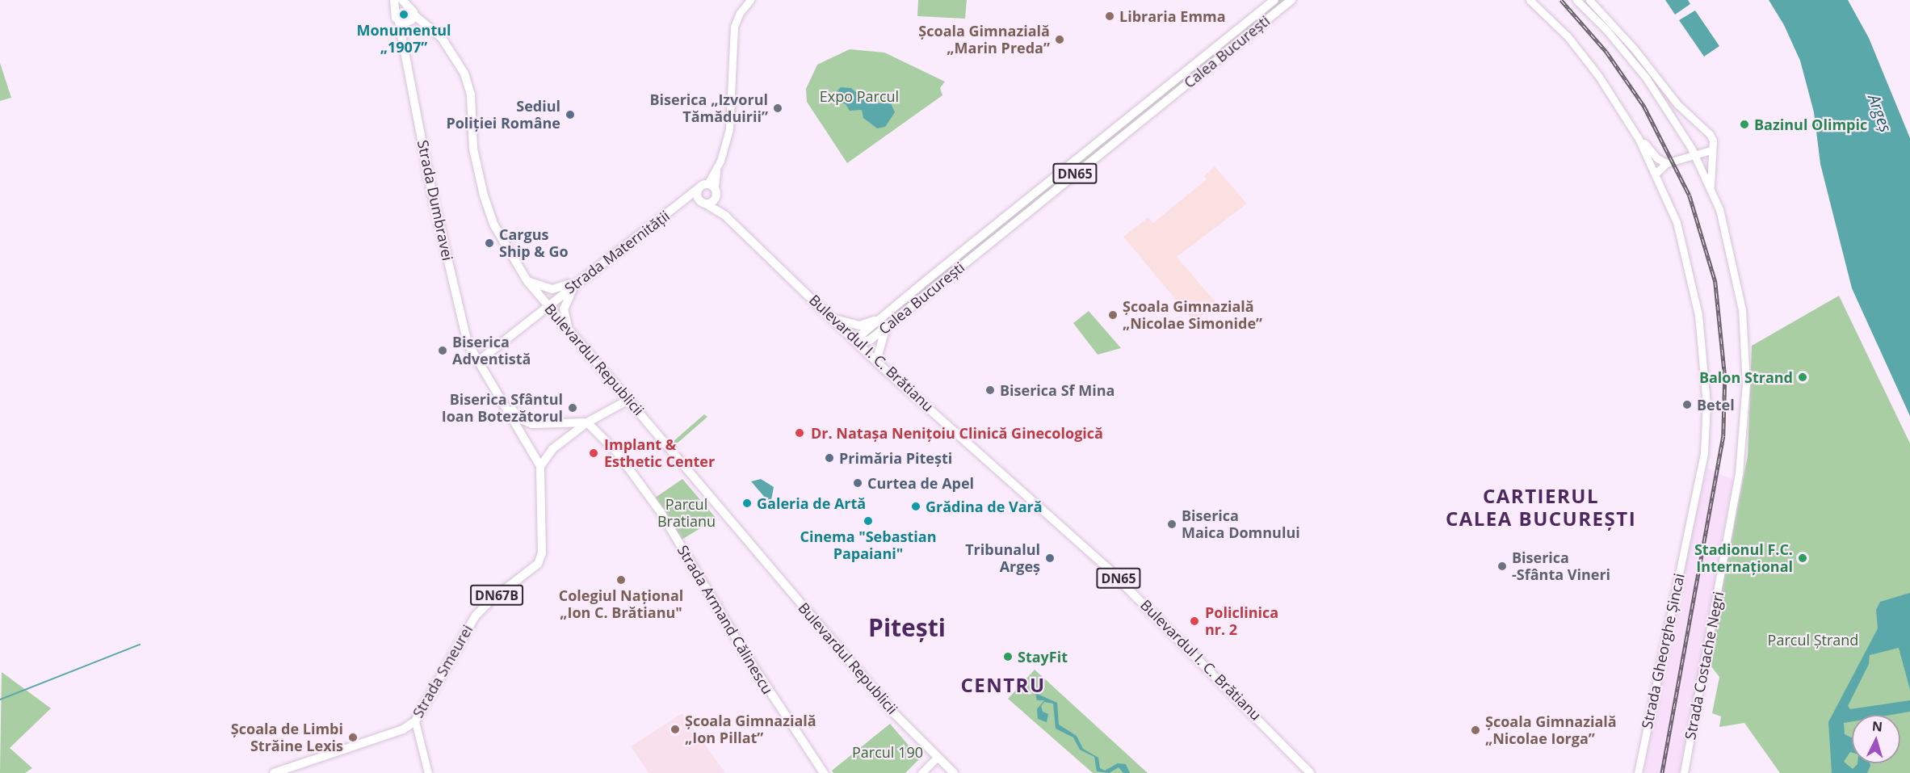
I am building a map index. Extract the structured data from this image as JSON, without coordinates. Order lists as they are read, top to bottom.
{
  "streets": {
    "main road": [
      "Calea București",
      "DN65",
      "Strada Dumbravei",
      "Strada Maternității",
      "Bulevardul I. C. Brătianu",
      "Bulevardul Republicii",
      "DN67B",
      "Strada Armand Călinescu",
      "Strada Gheorghe Șincai",
      "Strada Costache Negri",
      "Strada Smeurei"
    ]
  },
  "crossings": [
    ["Calea București", "Bulevardul I. C. Brătianu"],
    ["Strada Dumbravei", "Strada Maternității"],
    ["Strada Dumbravei", "Strada Smeurei"],
    ["Strada Maternității", "Bulevardul Republicii"]
  ],
  "districts": ["CARTIERUL CALEA BUCUREȘTI", "Pitești", "CENTRU"],
  "water": ["Argeș"],
  "parks": [
    "Expo Parcul",
    "Parcul Bratianu",
    "Parcul Ștrand",
    "Parcul 190"
  ],
  "places": [
    "Monumentul „1907”",
    "Libraria Emma",
    "Școala Gimnazială „Marin Preda”",
    "Biserica „Izvorul Tămăduirii”",
    "Sediul Poliției Române",
    "Bazinul Olimpic",
    "Cargus Ship & Go",
    "Școala Gimnazială „Nicolae Simonide”",
    "Biserica Adventistă",
    "Balon Strand",
    "Biserica Sf Mina",
    "Betel",
    "Biserica Sfântul Ioan Botezătorul",
    "Dr. Natașa Nenițoiu Clinică Ginecologică",
    "Implant & Esthetic Center",
    "Primăria Pitești",
    "Curtea de Apel",
    "Galeria de Artă",
    "Grădina de Vară",
    "Cinema \"Sebastian Papaiani\"",
    "Biserica Maica Domnului",
    "Tribunalul Argeș",
    "Stadionul F.C. Internațional",
    "Biserica -Sfânta Vineri",
    "Colegiul Național „Ion C. Brătianu\"",
    "Policlinica nr. 2",
    "StayFit",
    "Școala Gimnazială „Ion Pillat”",
    "Școala Gimnazială „Nicolae Iorga”",
    "Școala de Limbi Străine Lexis"
  ],
  "north": "top"
}
